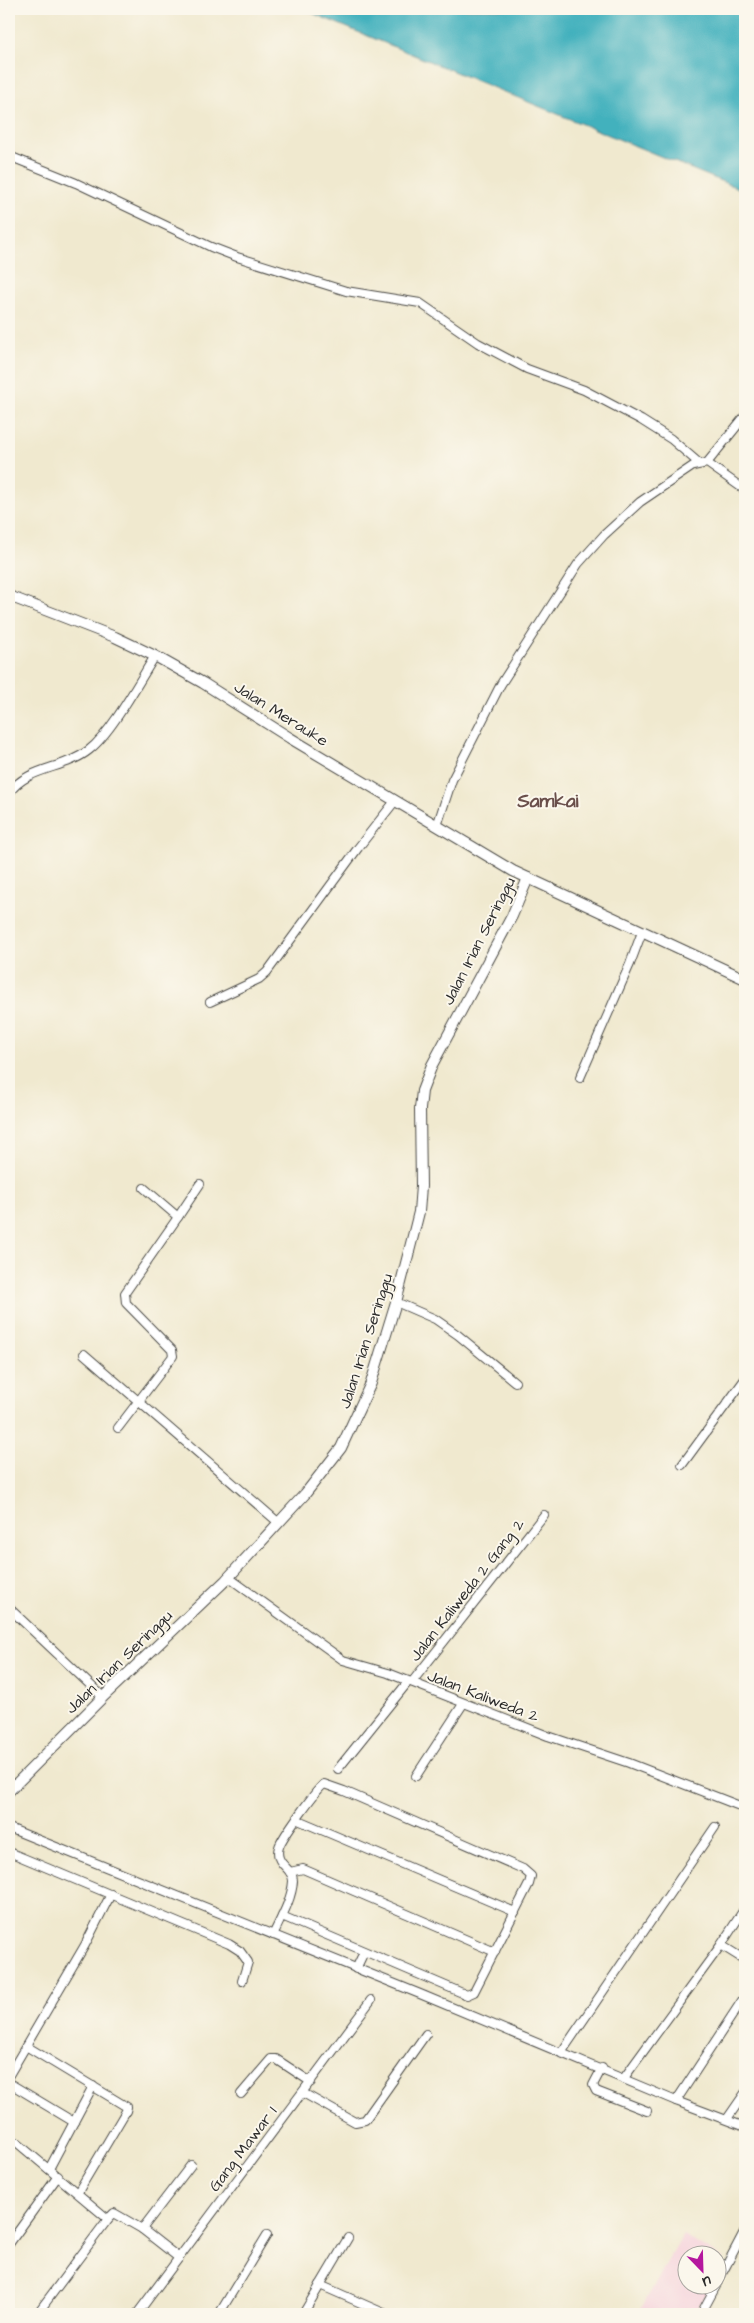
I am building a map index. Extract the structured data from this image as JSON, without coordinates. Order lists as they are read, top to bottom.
{
  "streets": {
    "street": [
      "Jalan Merauke",
      "Jalan Irian Seringgu",
      "Jalan Kaliweda 2 Gang 2",
      "Jalan Kaliweda 2",
      "Gang Mawar 1"
    ]
  },
  "crossings": [
    ["Jalan Merauke", "Jalan Irian Seringgu"],
    ["Jalan Irian Seringgu", "Jalan Kaliweda 2"],
    ["Jalan Kaliweda 2 Gang 2", "Jalan Kaliweda 2"]
  ],
  "districts": ["Samkai"],
  "north": "bottom right"
}
